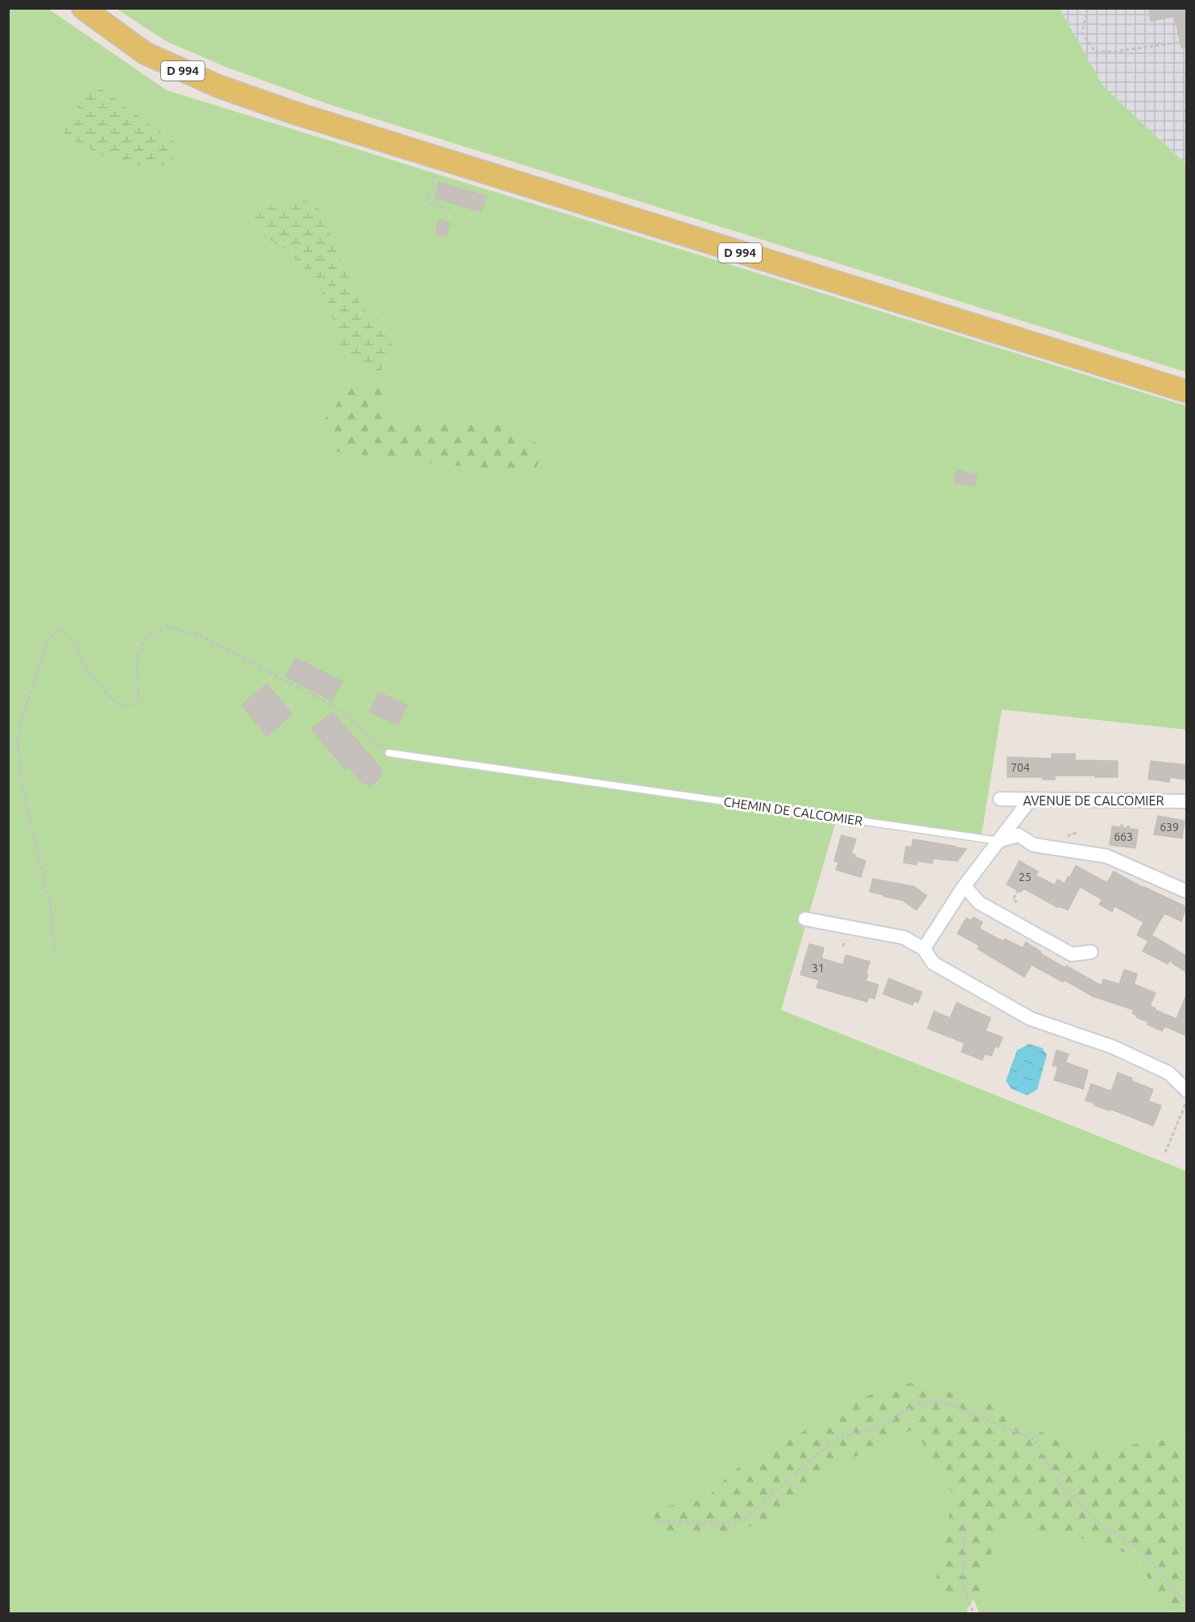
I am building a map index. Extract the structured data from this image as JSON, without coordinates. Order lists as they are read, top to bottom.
{
  "streets": {
    "main road": ["D 994"],
    "street": ["AVENUE DE CALCOMIER", "CHEMIN DE CALCOMIER"]
  },
  "house_numbers": [
    "704",
    "639",
    "663",
    "25",
    "31"
  ]
}
